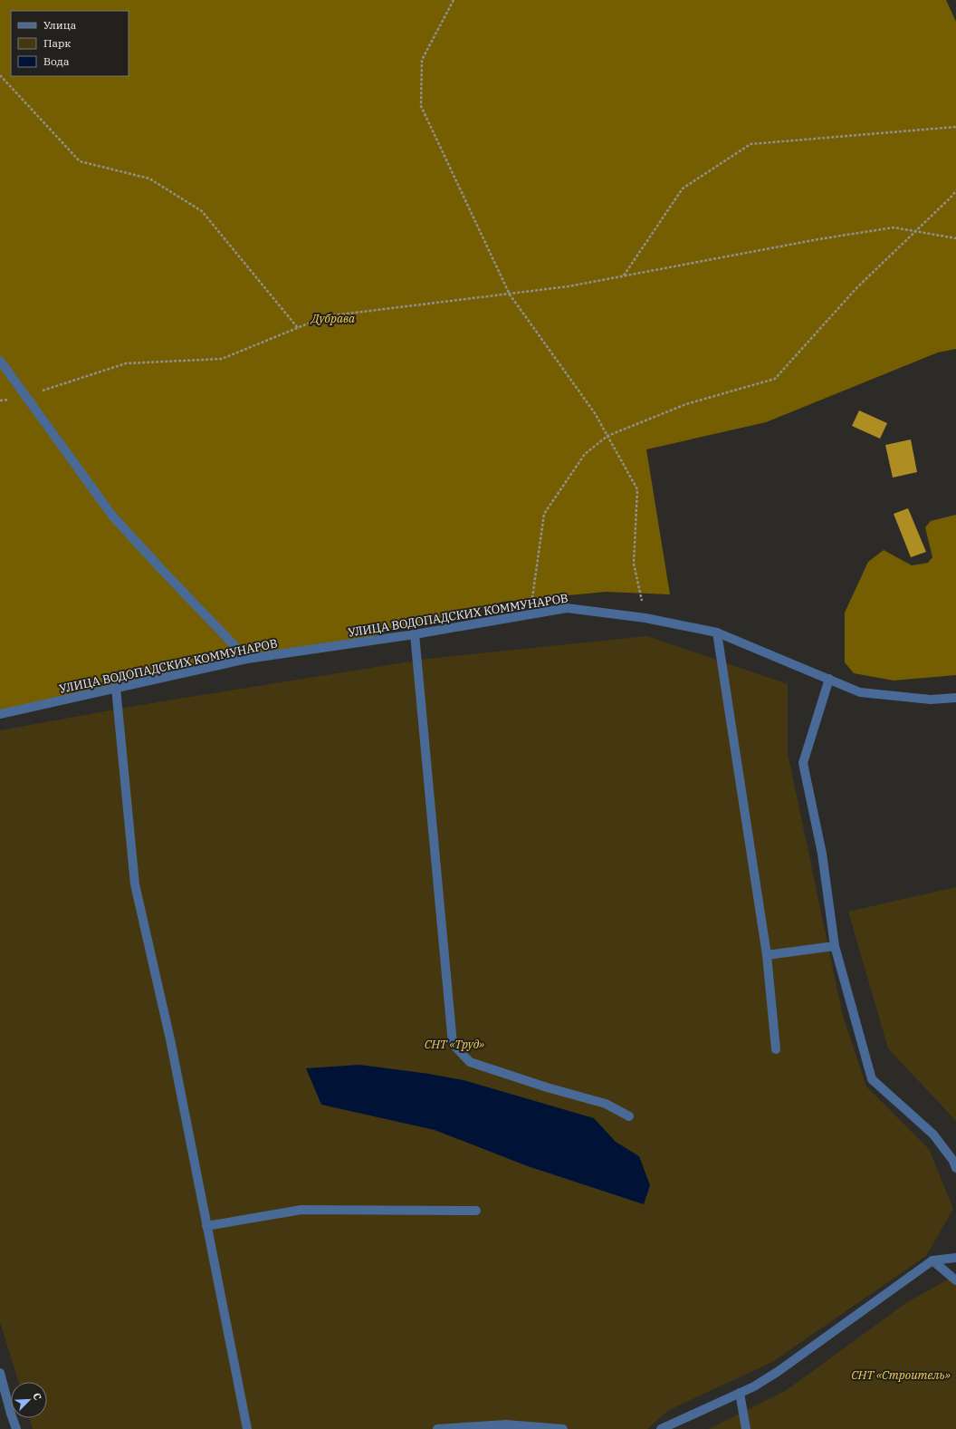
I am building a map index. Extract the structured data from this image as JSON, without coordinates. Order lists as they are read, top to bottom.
{
  "streets": {
    "street": ["УЛИЦА ВОДОПАДСКИХ КОММУНАРОВ"]
  },
  "parks": ["Дубрава", "СНТ «Труд»", "СНТ «Строитель»"],
  "legend": ["Улица", "Парк", "Вода"],
  "north": "top right"
}
